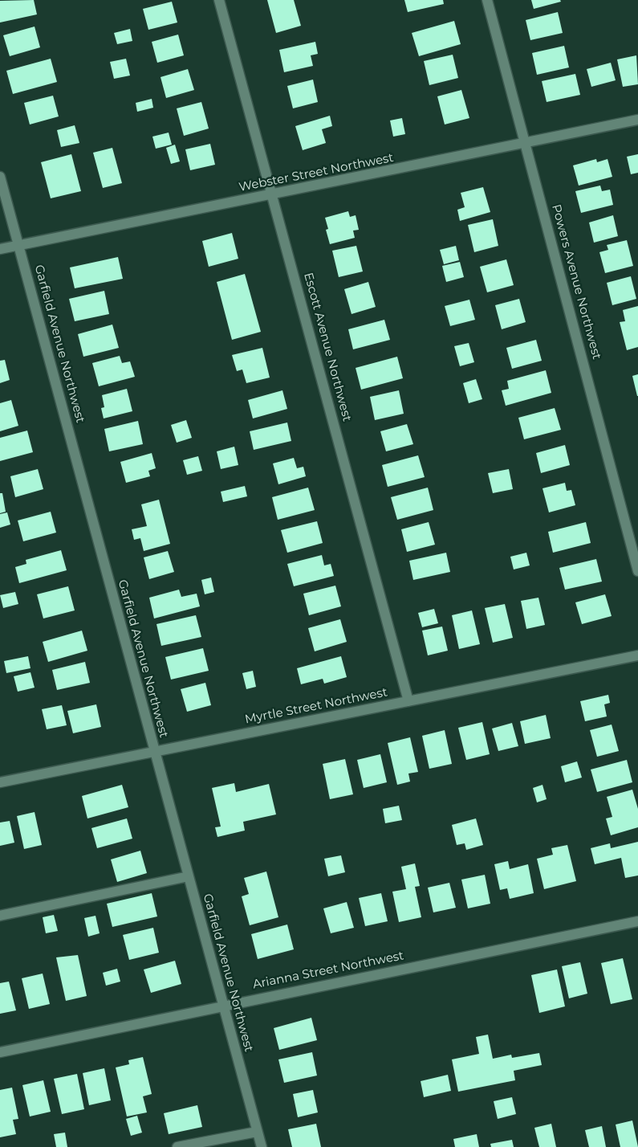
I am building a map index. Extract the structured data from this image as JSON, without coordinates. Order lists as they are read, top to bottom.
{
  "streets": {
    "street": [
      "Webster Street Northwest",
      "Powers Avenue Northwest",
      "Garfield Avenue Northwest",
      "Escott Avenue Northwest",
      "Myrtle Street Northwest",
      "Arianna Street Northwest"
    ]
  },
  "crossings": [
    ["Webster Street Northwest", "Powers Avenue Northwest"],
    ["Webster Street Northwest", "Garfield Avenue Northwest"],
    ["Webster Street Northwest", "Escott Avenue Northwest"],
    ["Garfield Avenue Northwest", "Myrtle Street Northwest"],
    ["Garfield Avenue Northwest", "Arianna Street Northwest"],
    ["Escott Avenue Northwest", "Myrtle Street Northwest"]
  ]
}
